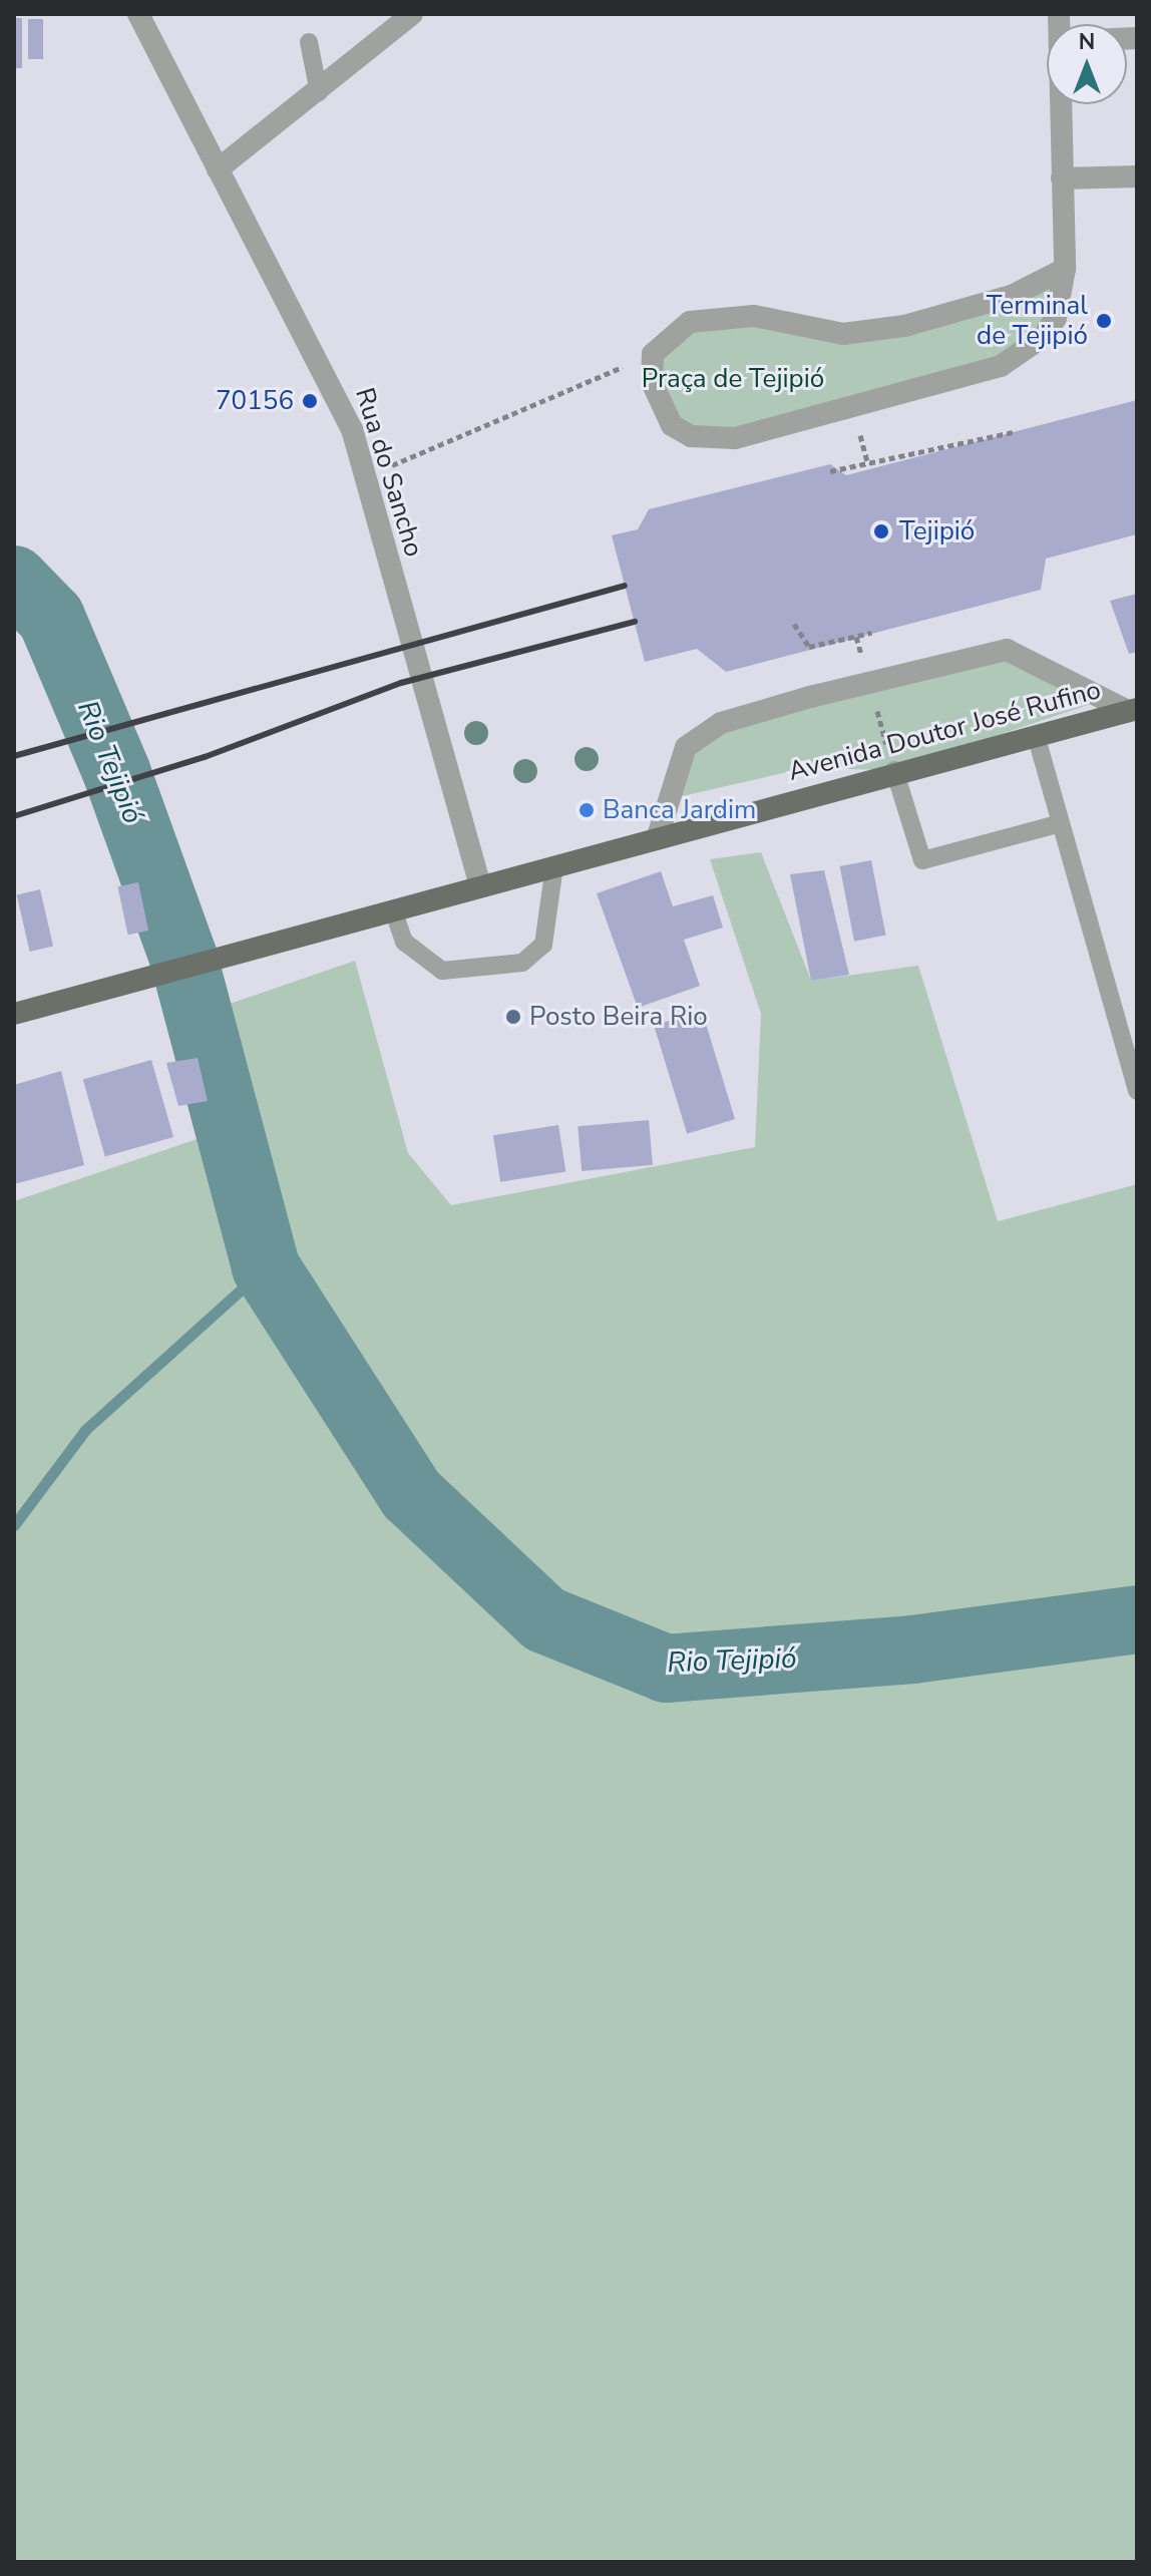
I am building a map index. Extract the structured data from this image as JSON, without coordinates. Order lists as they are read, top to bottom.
{
  "streets": {
    "main road": ["Avenida Doutor José Rufino"],
    "street": ["Rua do Sancho"]
  },
  "crossings": [
    ["Rua do Sancho", "Avenida Doutor José Rufino"]
  ],
  "water": ["Rio Tejipió"],
  "parks": ["Praça de Tejipió"],
  "places": [
    "Terminal de Tejipió",
    "70156",
    "Tejipió",
    "Banca Jardim",
    "Posto Beira Rio"
  ],
  "north": "top"
}
